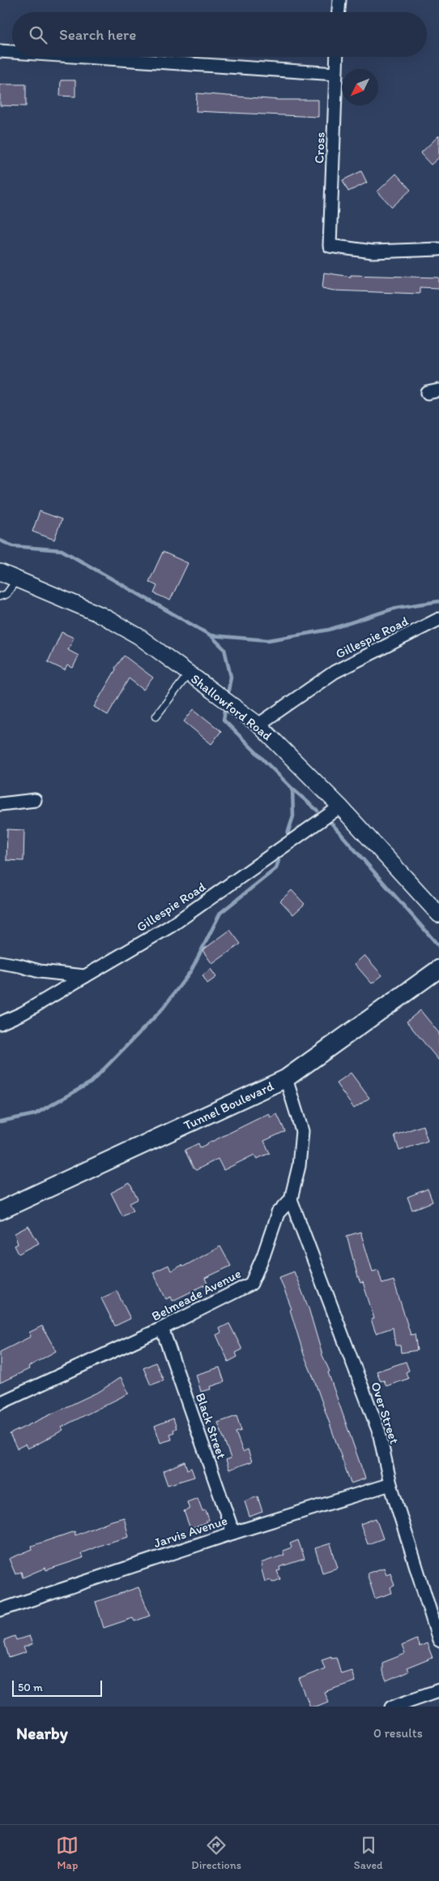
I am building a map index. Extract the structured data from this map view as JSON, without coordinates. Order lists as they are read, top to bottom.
{
  "streets": {
    "main road": ["Tunnel Boulevard"],
    "street": [
      "Cross",
      "Gillespie Road",
      "Shallowford Road",
      "Belmeade Avenue",
      "Over Street",
      "Black Street",
      "Jarvis Avenue"
    ]
  },
  "crossings": [
    ["Gillespie Road", "Shallowford Road"],
    ["Tunnel Boulevard", "Belmeade Avenue"],
    ["Belmeade Avenue", "Over Street"],
    ["Belmeade Avenue", "Black Street"],
    ["Over Street", "Jarvis Avenue"],
    ["Black Street", "Jarvis Avenue"]
  ],
  "scale_bar": "50 m",
  "north": "bottom left",
  "page": {
    "search": "Search here",
    "scale": "50 m",
    "heading": ["Nearby", "0 results"],
    "nav": ["Map", "Directions", "Saved"]
  }
}
